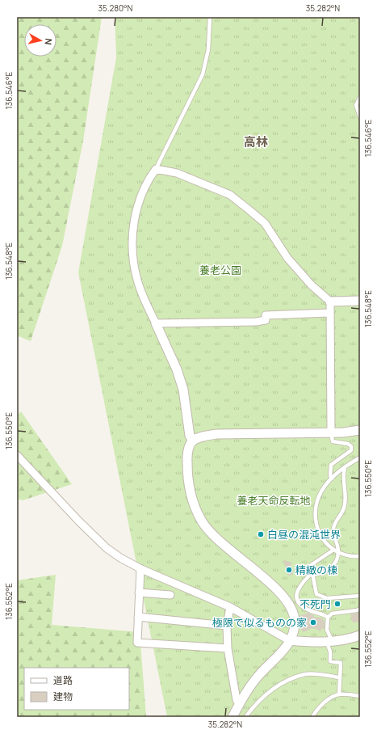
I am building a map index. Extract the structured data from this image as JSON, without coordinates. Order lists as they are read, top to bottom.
{
  "districts": ["高林"],
  "parks": ["養老公園", "養老天命反転地"],
  "places": [
    "白昼の混沌世界",
    "精緻の棟",
    "不死門",
    "極限で似るものの家"
  ],
  "legend": ["道路", "建物"],
  "north": "right",
  "coordinates": [
    "35.280°N",
    "35.282°N",
    "136.546°E",
    "136.548°E",
    "136.550°E",
    "136.552°E"
  ]
}
